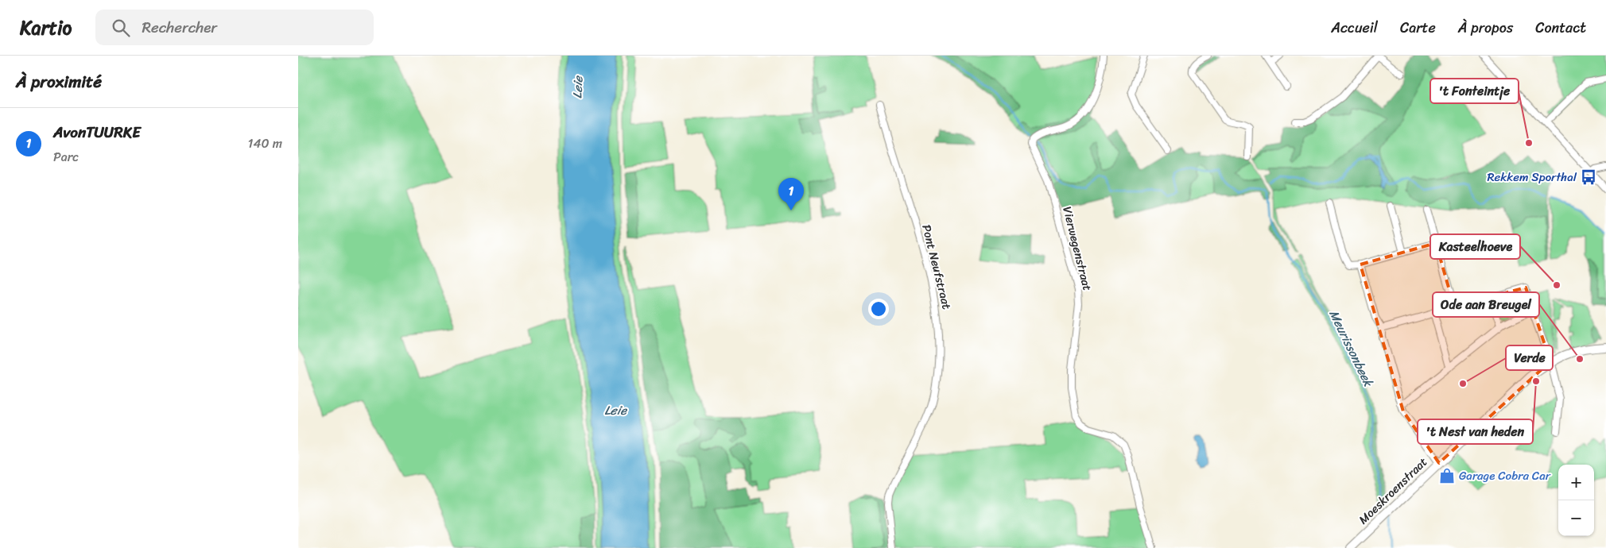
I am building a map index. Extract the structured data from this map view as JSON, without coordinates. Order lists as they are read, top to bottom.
{
  "streets": {
    "main road": ["Moeskroenstraat"],
    "street": ["Vierwegenstraat", "Pont Neufstraat"]
  },
  "water": ["Leie", "Meurissonbeek"],
  "places": {
    "other": [
      "'t Fonteintje",
      "Kasteelhoeve",
      "Ode aan Breugel",
      "'t Nest van heden",
      "Verde"
    ],
    "bus stop": ["Rekkem Sporthal"],
    "shop": ["Garage Cobra Car"]
  },
  "page": {
    "header": "Kartio",
    "search": "Rechercher",
    "nav": [
      "Accueil",
      "Carte",
      "À propos",
      "Contact"
    ],
    "heading": "À proximité",
    "list": [
      {
        "mark": "1",
        "name": "AvonTUURKE",
        "note": "Parc",
        "value": "140 m"
      }
    ],
    "pins": "1",
    "map_buttons": ["+", "−"]
  }
}
